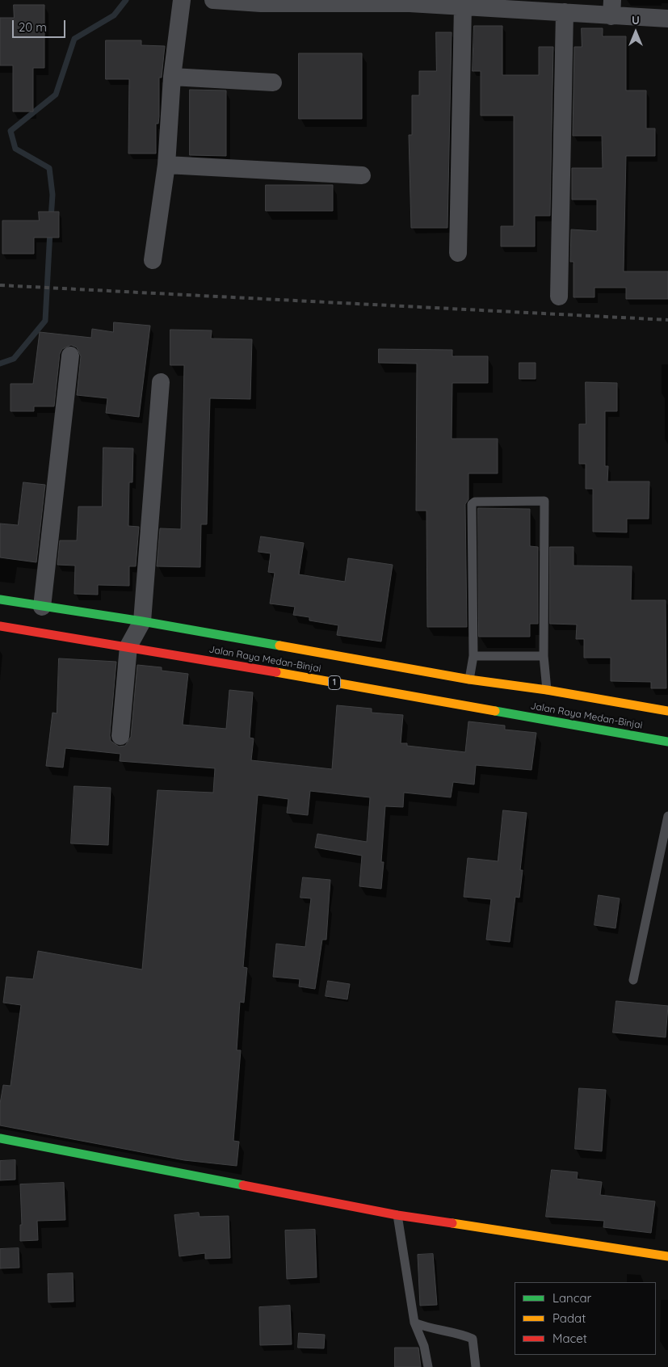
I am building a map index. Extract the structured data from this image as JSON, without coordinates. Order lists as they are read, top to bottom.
{
  "streets": {
    "main road": ["Jalan Raya Medan-Binjai", "1"]
  },
  "legend": ["Lancar", "Padat", "Macet"],
  "scale_bar": "20 m",
  "north": "top"
}
